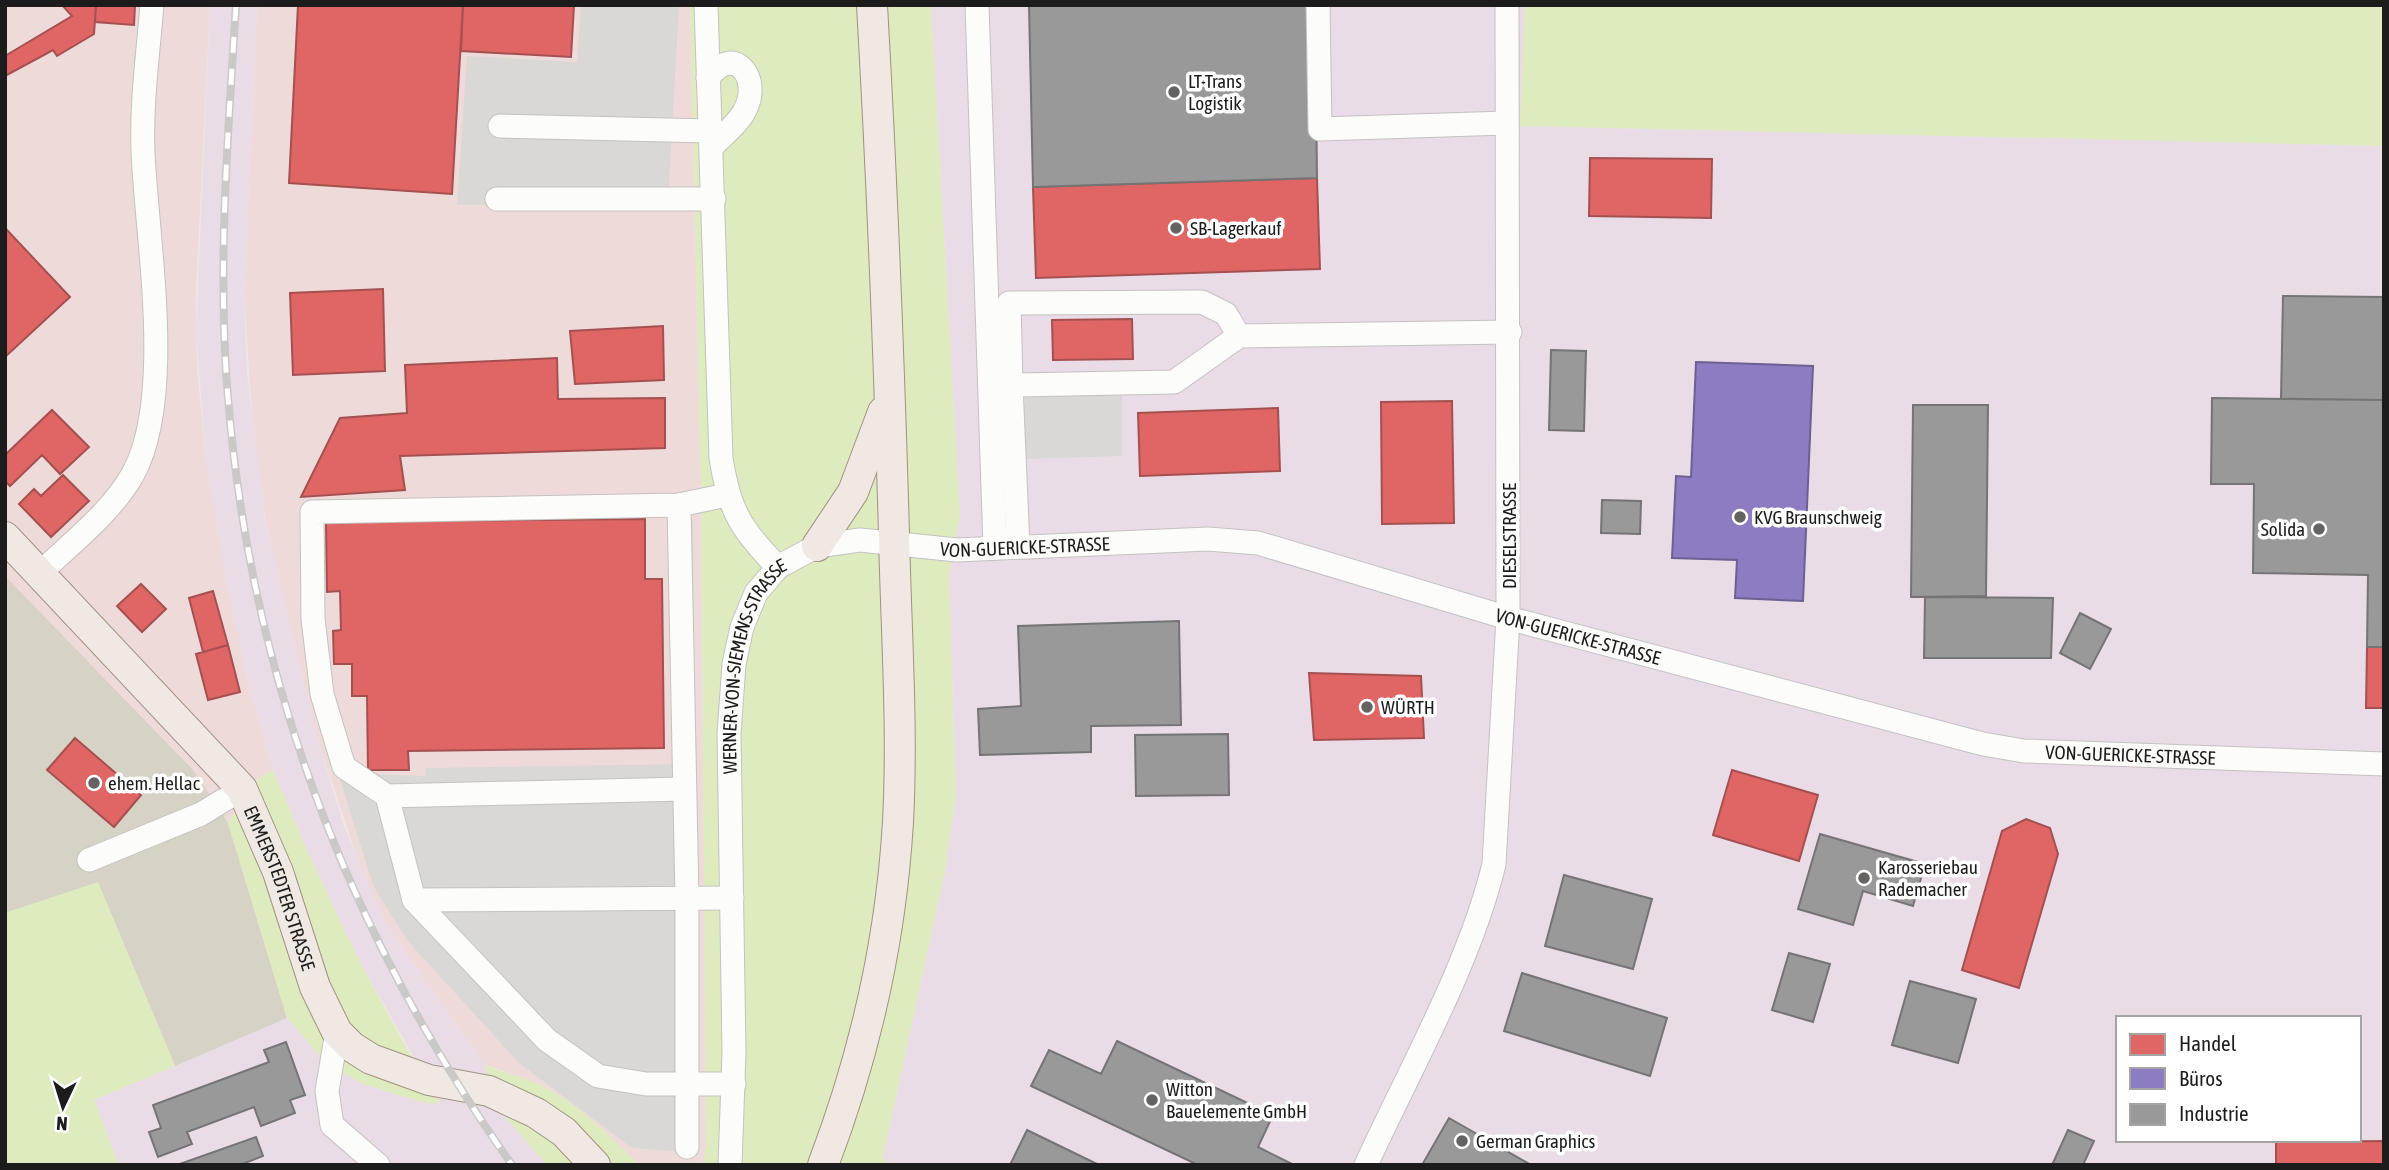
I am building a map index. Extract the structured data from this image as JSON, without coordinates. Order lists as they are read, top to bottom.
{
  "streets": {
    "main road": ["EMMERSTEDTER STRASSE"],
    "street": ["DIESELSTRASSE", "VON-GUERICKE-STRASSE", "WERNER-VON-SIEMENS-STRASSE"]
  },
  "crossings": [
    ["DIESELSTRASSE", "VON-GUERICKE-STRASSE"],
    ["VON-GUERICKE-STRASSE", "WERNER-VON-SIEMENS-STRASSE"]
  ],
  "places": [
    "LT-Trans Logistik",
    "SB-Lagerkauf",
    "KVG Braunschweig",
    "Solida",
    "WÜRTH",
    "ehem. Hellac",
    "Karosseriebau Rademacher",
    "Witton Bauelemente GmbH",
    "German Graphics"
  ],
  "legend": ["Handel", "Büros", "Industrie"],
  "north": "bottom"
}
